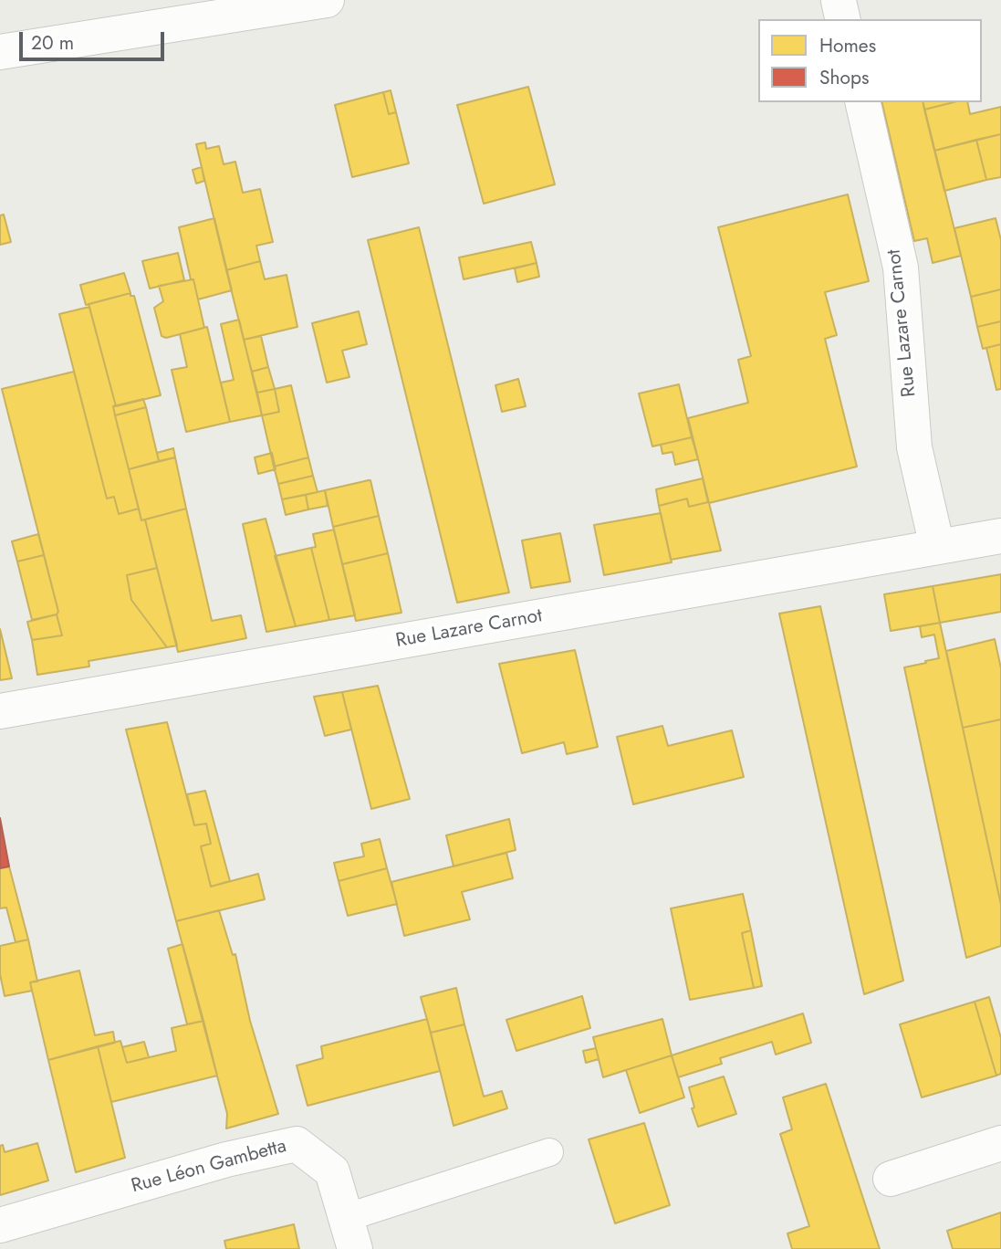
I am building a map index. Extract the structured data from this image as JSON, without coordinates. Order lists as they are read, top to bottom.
{
  "streets": {
    "street": ["Rue Lazare Carnot", "Rue Léon Gambetta"]
  },
  "legend": ["Homes", "Shops"],
  "scale_bar": "20 m"
}
